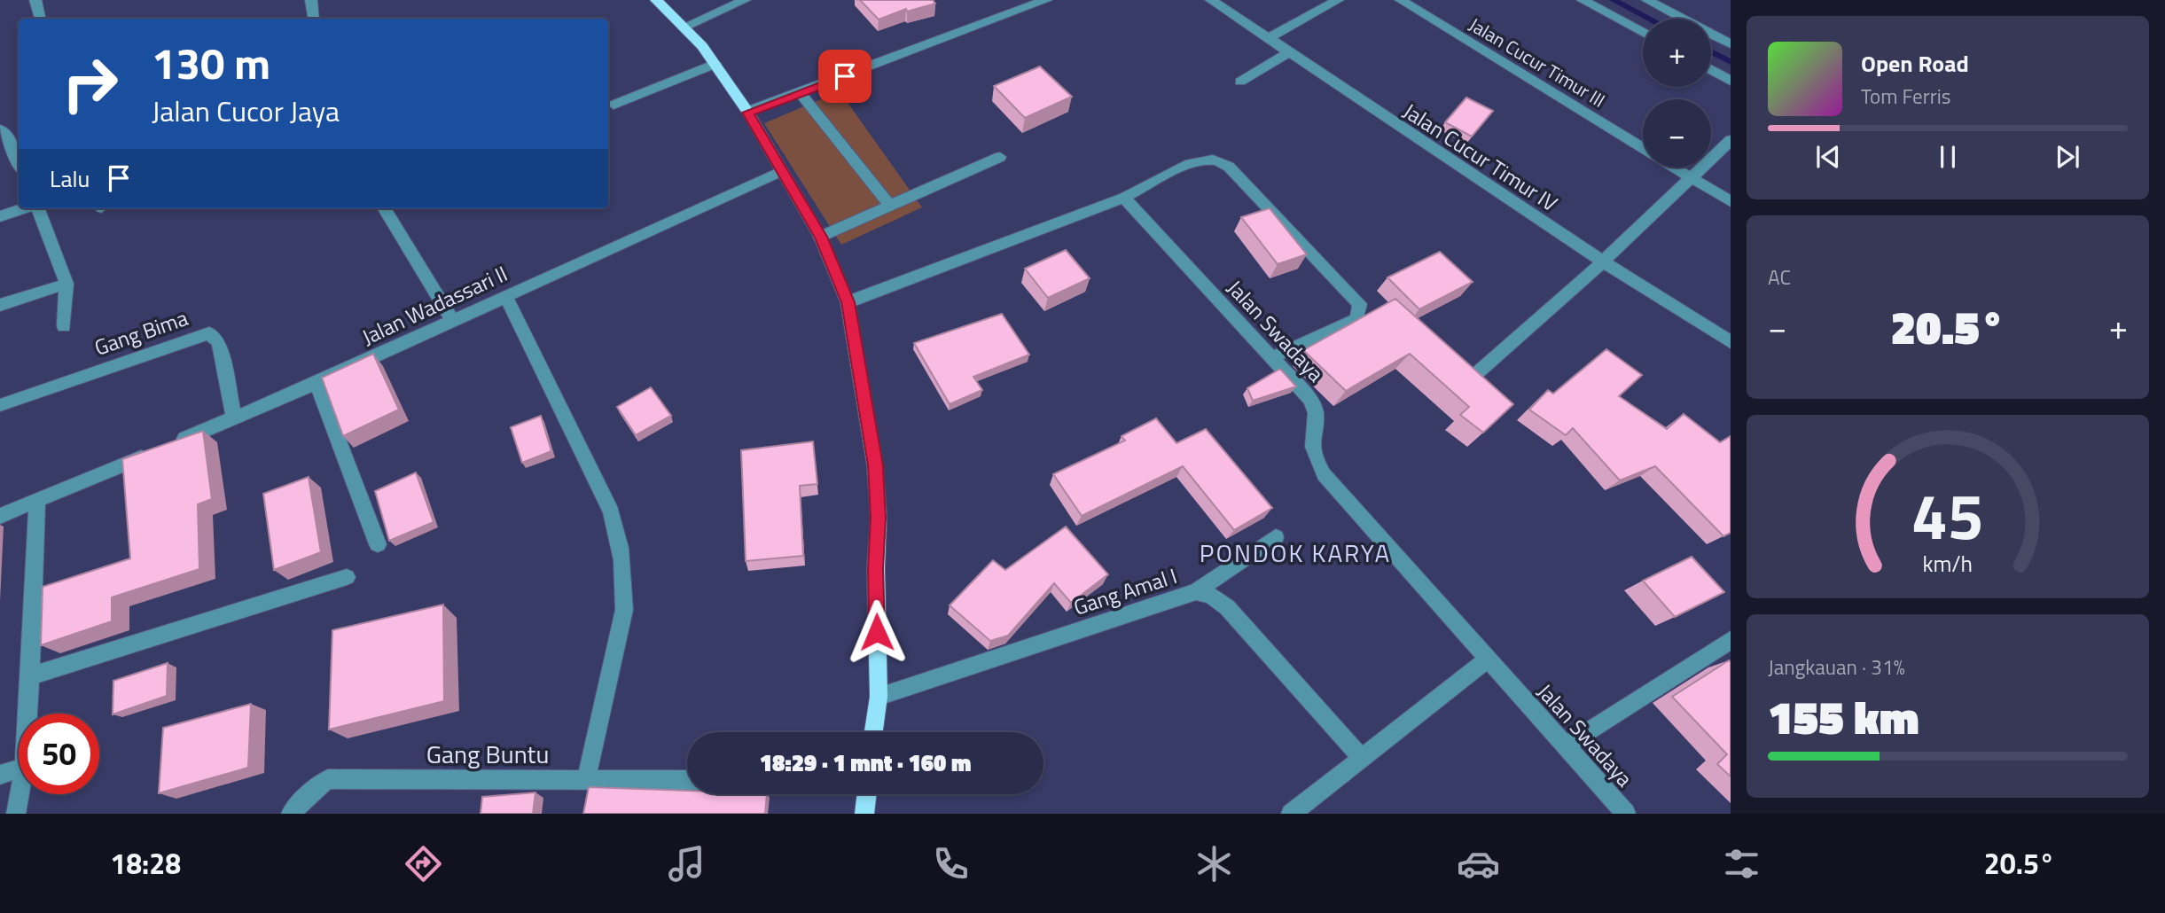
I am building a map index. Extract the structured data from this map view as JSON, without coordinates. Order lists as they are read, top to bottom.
{
  "streets": {
    "street": [
      "Jalan Cucur Timur III",
      "Jalan Cucur Timur IV",
      "Jalan Wadassari II",
      "Jalan Swadaya",
      "Gang Bima",
      "Gang Amal I",
      "Gang Buntu"
    ]
  },
  "crossings": [
    ["Jalan Wadassari II", "Gang Bima"]
  ],
  "districts": ["PONDOK KARYA"],
  "page": {
    "map_buttons": ["+", "−"],
    "turn": ["130 m", "Jalan Cucor Jaya"],
    "song": ["Open Road", "Tom Ferris"],
    "then": "Lalu",
    "tile": [
      "AC",
      ["Jangkauan · 31%", "155 km"]
    ],
    "heat": ["−", "20.5°", "+"],
    "limit": "50",
    "trip": "18:29 · 1 mnt · 160 m",
    "tabs": ["18:28", "20.5°"],
    "gauge": ["45", "km/h"]
  }
}
